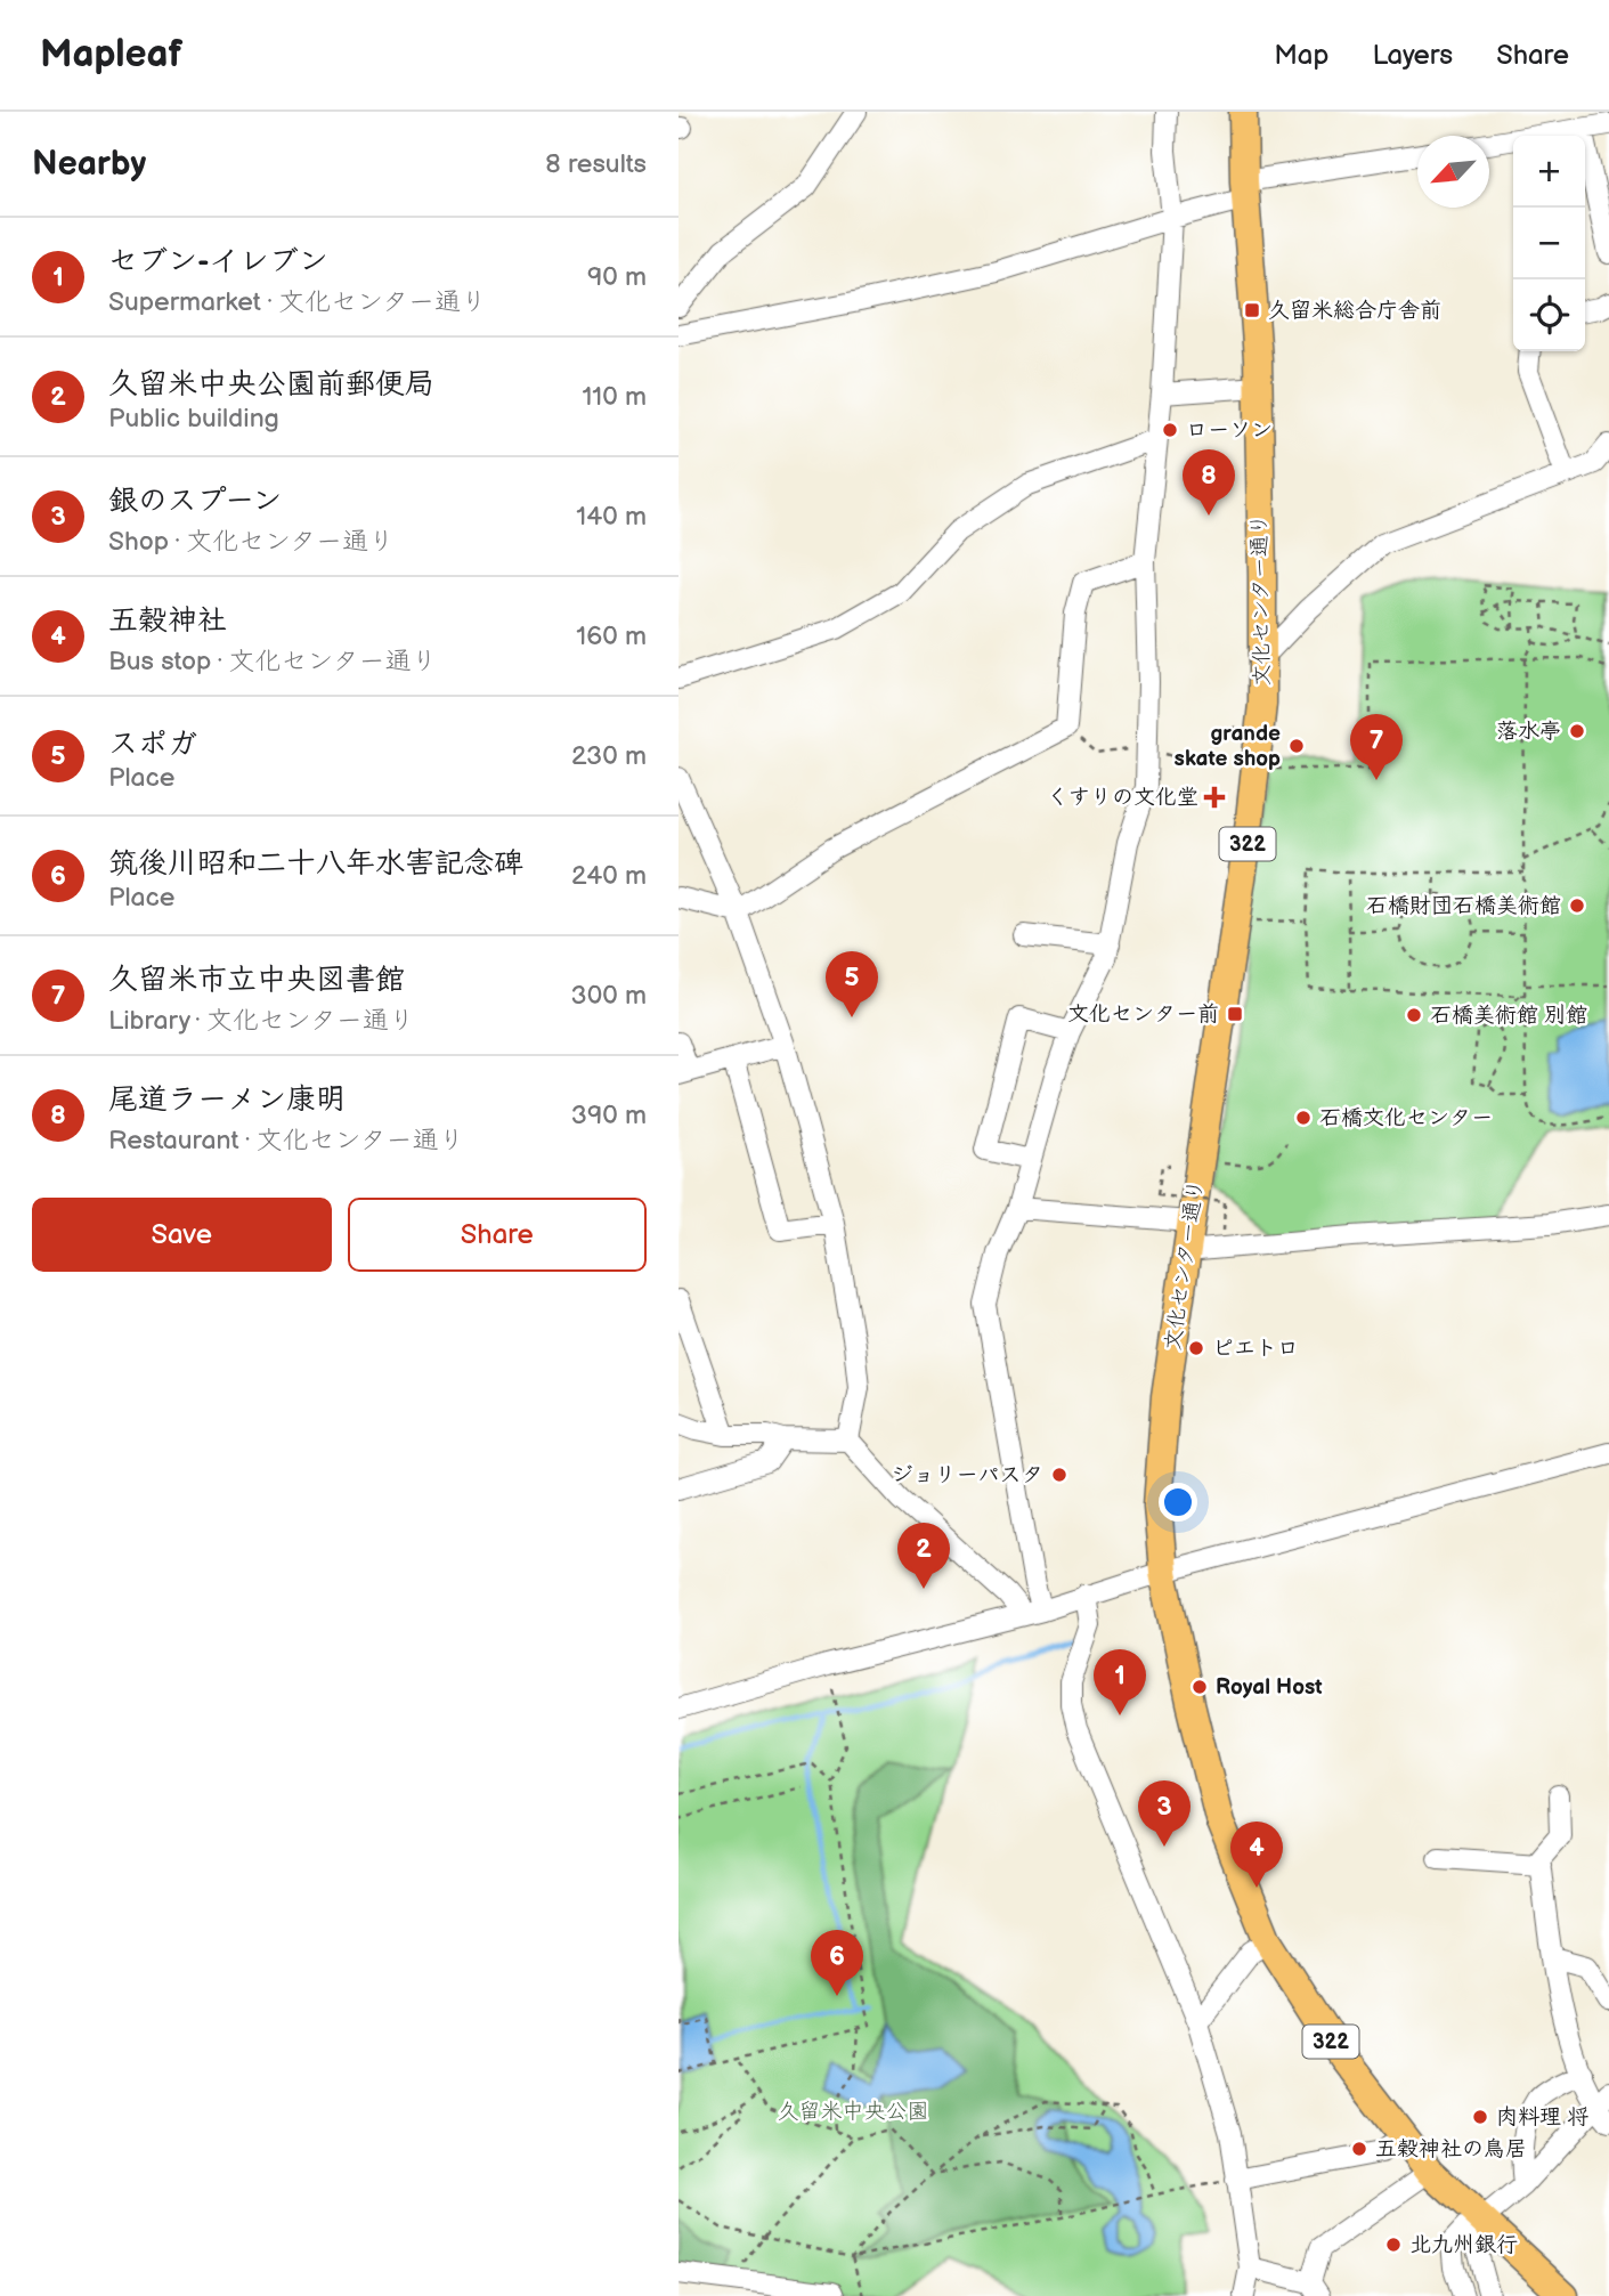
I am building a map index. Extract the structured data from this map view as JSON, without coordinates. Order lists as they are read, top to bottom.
{
  "streets": {
    "highway": ["文化センター通り", "322"]
  },
  "parks": ["久留米中央公園"],
  "places": {
    "transit": ["久留米総合庁舎前", "文化センター前"],
    "other": [
      "ローソン",
      "落水亭",
      "grande skate shop",
      "石橋財団石橋美術館",
      "石橋美術館 別館",
      "石橋文化センター",
      "ピエトロ",
      "ジョリーパスタ",
      "Royal Host",
      "肉料理 将",
      "五穀神社の鳥居",
      "北九州銀行"
    ],
    "health": ["くすりの文化堂"]
  },
  "north": "bottom left",
  "page": {
    "header": "Mapleaf",
    "nav": ["Map", "Layers", "Share"],
    "heading": ["Nearby", "8 results"],
    "map_buttons": ["+", "−"],
    "list": [
      {
        "mark": "1",
        "name": "セブン-イレブン",
        "note": "Supermarket · 文化センター通り",
        "value": "90 m"
      },
      {
        "mark": "2",
        "name": "久留米中央公園前郵便局",
        "note": "Public building",
        "value": "110 m"
      },
      {
        "mark": "3",
        "name": "銀のスプーン",
        "note": "Shop · 文化センター通り",
        "value": "140 m"
      },
      {
        "mark": "4",
        "name": "五穀神社",
        "note": "Bus stop · 文化センター通り",
        "value": "160 m"
      },
      {
        "mark": "5",
        "name": "スポガ",
        "note": "Place",
        "value": "230 m"
      },
      {
        "mark": "6",
        "name": "筑後川昭和二十八年水害記念碑",
        "note": "Place",
        "value": "240 m"
      },
      {
        "mark": "7",
        "name": "久留米市立中央図書館",
        "note": "Library · 文化センター通り",
        "value": "300 m"
      },
      {
        "mark": "8",
        "name": "尾道ラーメン康明",
        "note": "Restaurant · 文化センター通り",
        "value": "390 m"
      }
    ],
    "pins": [
      "8",
      "7",
      "5",
      "2",
      "1",
      "3",
      "4",
      "6"
    ],
    "buttons": ["Save", "Share"]
  }
}
